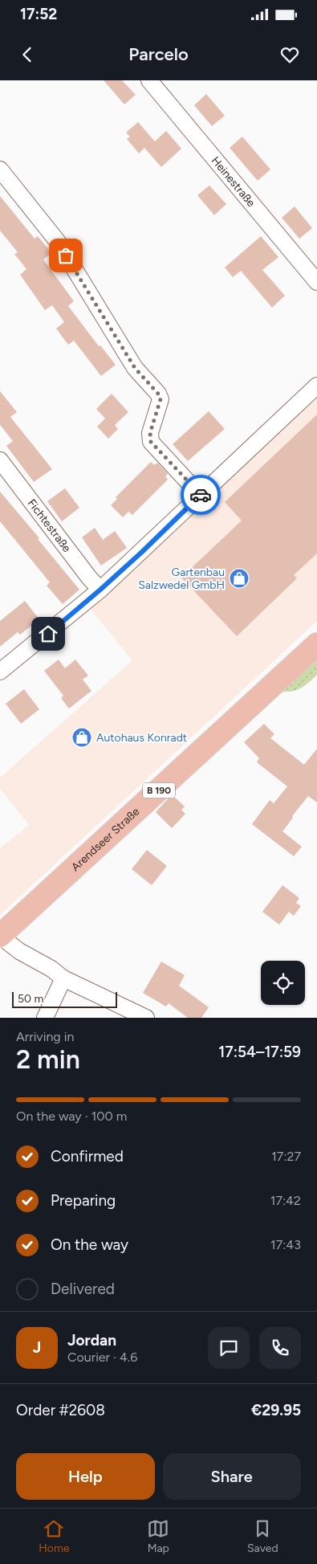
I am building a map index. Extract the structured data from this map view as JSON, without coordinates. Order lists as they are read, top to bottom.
{
  "streets": {
    "main road": ["B 190", "Arendseer Straße"],
    "street": ["Heinestraße", "Fichtestraße"]
  },
  "places": {
    "shop": ["Gartenbau Salzwedel GmbH", "Autohaus Konradt"]
  },
  "scale_bar": "50 m",
  "page": {
    "status": "17:52",
    "header": "Parcelo",
    "scale": "50 m",
    "heading": ["2 min", "Arriving in", "17:54–17:59"],
    "panel": [
      "Jordan",
      "Courier · 4.6",
      "Order #2608",
      "€29.95"
    ],
    "bar": "On the way · 100 m",
    "list": [
      ["Confirmed", "17:27"],
      ["Preparing", "17:42"],
      ["On the way", "17:43"],
      "Delivered"
    ],
    "round": "J",
    "buttons": ["Help", "Share"],
    "tabs": ["Home", "Map", "Saved"]
  }
}
